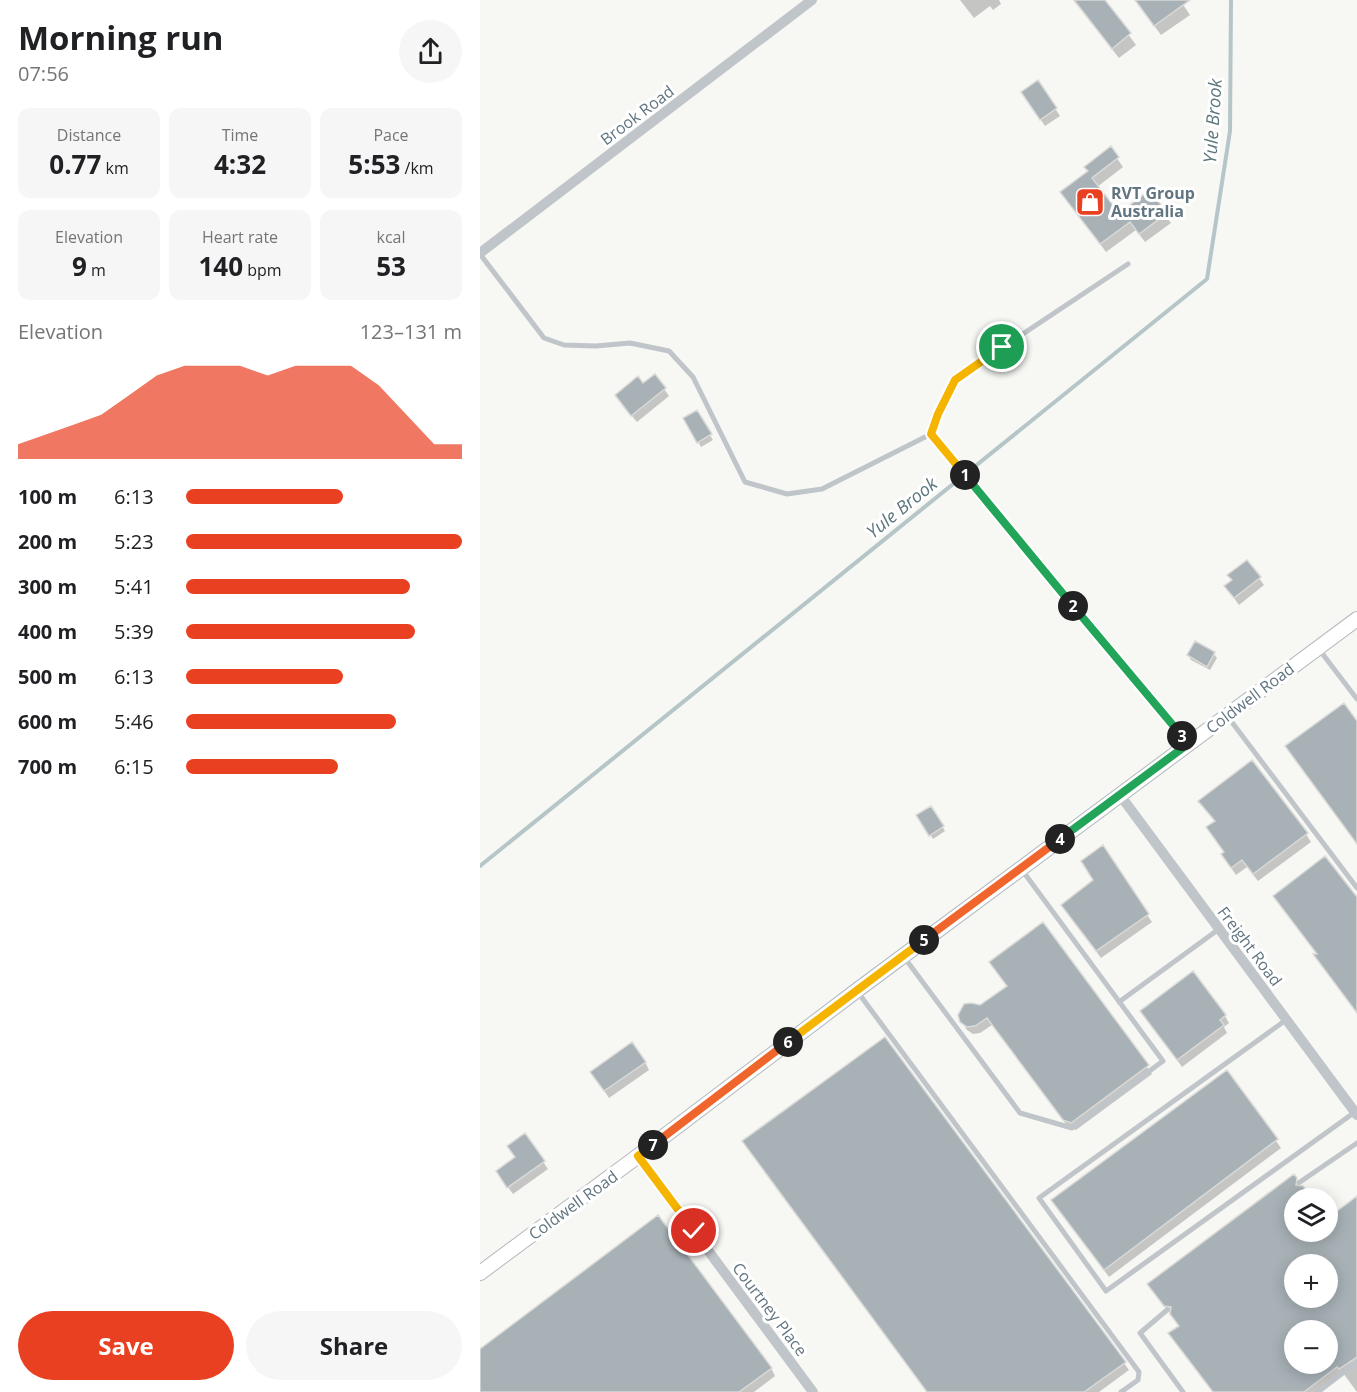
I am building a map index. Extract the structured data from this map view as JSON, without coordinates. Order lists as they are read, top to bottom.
{
  "streets": {
    "street": [
      "Brook Road",
      "Coldwell Road",
      "Freight Road",
      "Courtney Place"
    ]
  },
  "crossings": [
    ["Coldwell Road", "Freight Road"],
    ["Coldwell Road", "Courtney Place"]
  ],
  "water": ["Yule Brook"],
  "places": {
    "shop": ["RVT Group Australia"]
  },
  "page": {
    "heading": ["Morning run", "07:56"],
    "stats": [
      ["Distance", "0.77 km"],
      ["Time", "4:32"],
      ["Pace", "5:53 /km"],
      ["Elevation", "9 m"],
      ["Heart rate", "140 bpm"],
      ["kcal", "53"]
    ],
    "chart": ["Elevation", "123–131 m"],
    "pins": [
      "1",
      "2",
      "3",
      "4",
      "5",
      "6",
      "7"
    ],
    "list": [
      {
        "name": "100 m",
        "note": "6:13"
      },
      {
        "name": "200 m",
        "note": "5:23"
      },
      {
        "name": "300 m",
        "note": "5:41"
      },
      {
        "name": "400 m",
        "note": "5:39"
      },
      {
        "name": "500 m",
        "note": "6:13"
      },
      {
        "name": "600 m",
        "note": "5:46"
      },
      {
        "name": "700 m",
        "note": "6:15"
      }
    ],
    "map_buttons": ["+", "−"],
    "buttons": ["Save", "Share"]
  }
}
